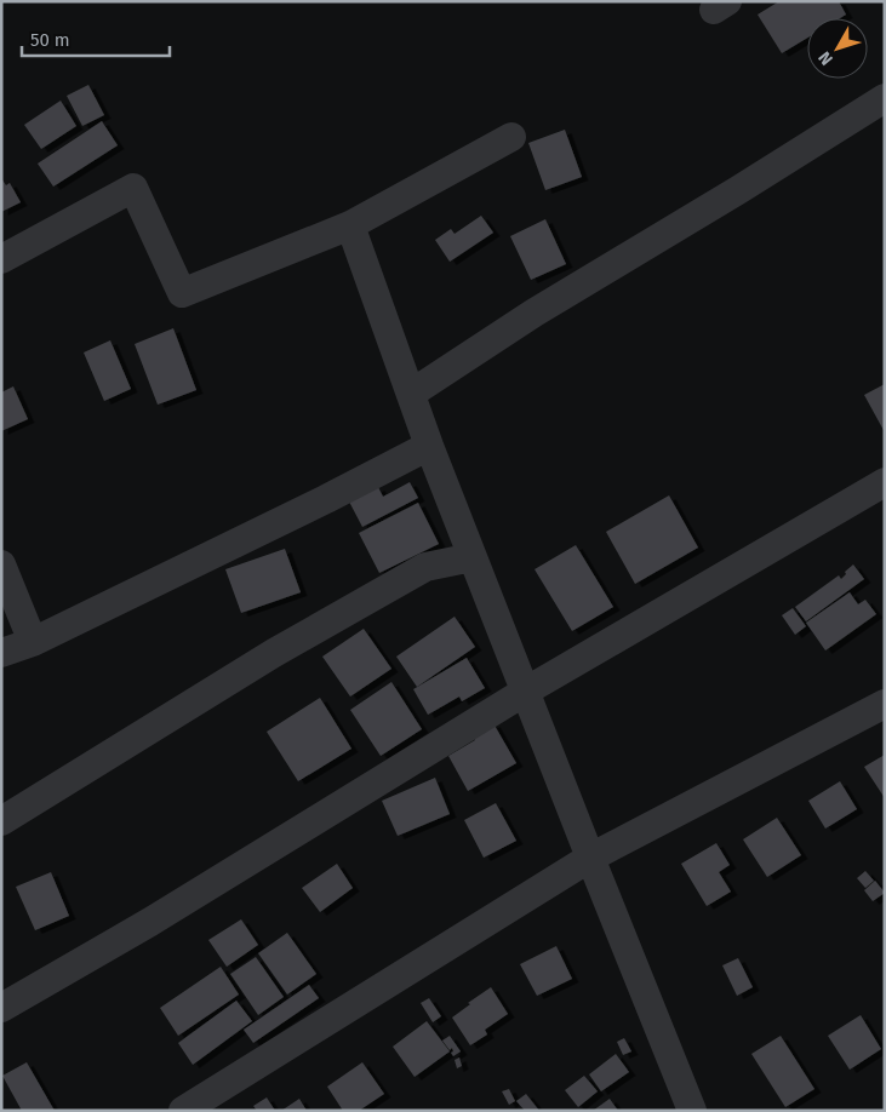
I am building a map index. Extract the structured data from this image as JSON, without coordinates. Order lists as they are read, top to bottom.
{
  "scale_bar": "50 m",
  "north": "bottom left"
}
